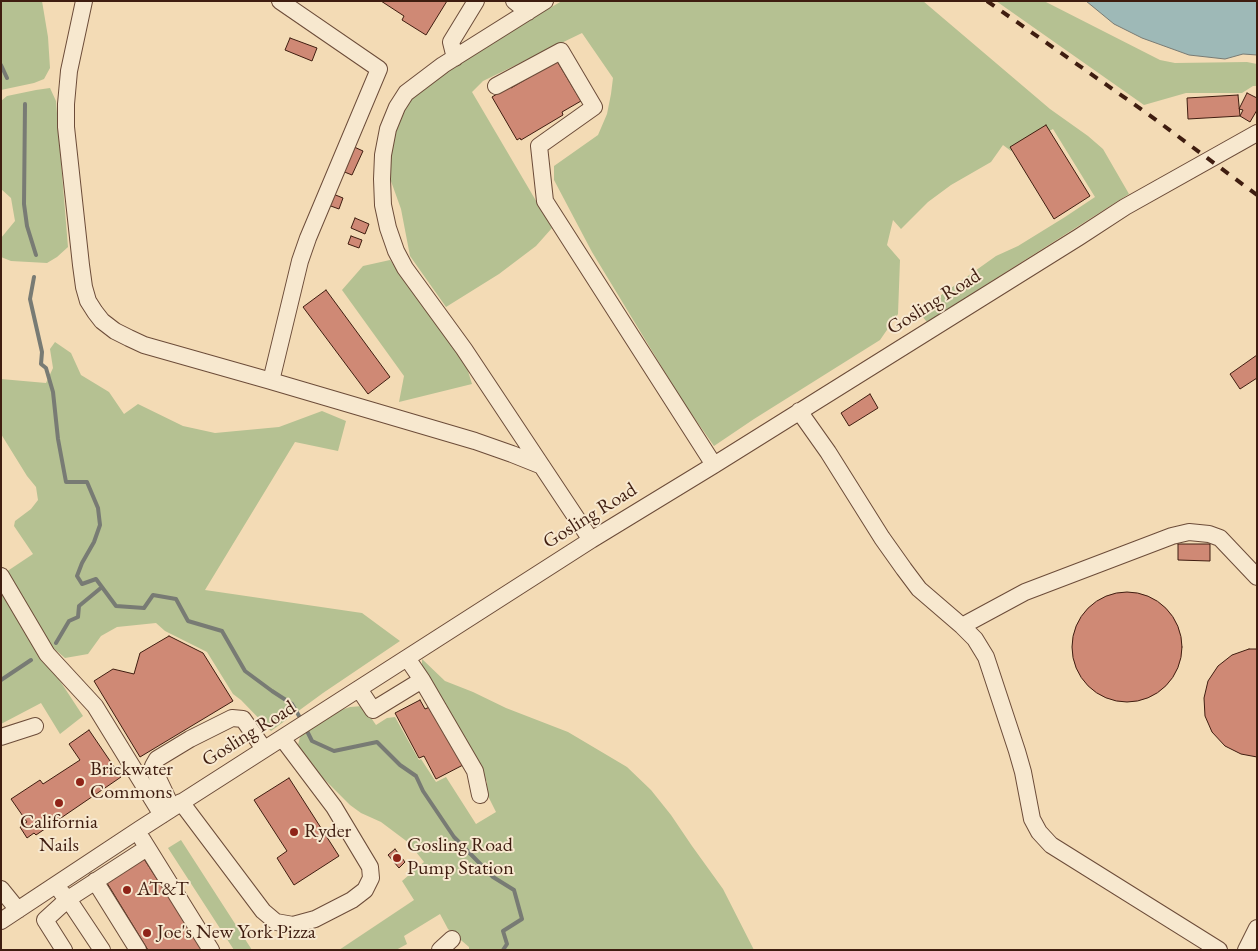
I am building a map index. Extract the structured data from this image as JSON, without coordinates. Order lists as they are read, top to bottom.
{
  "streets": {
    "street": ["Gosling Road"]
  },
  "places": [
    "Brickwater Commons",
    "California Nails",
    "Ryder",
    "Gosling Road Pump Station",
    "AT&T",
    "Joe's New York Pizza"
  ]
}
